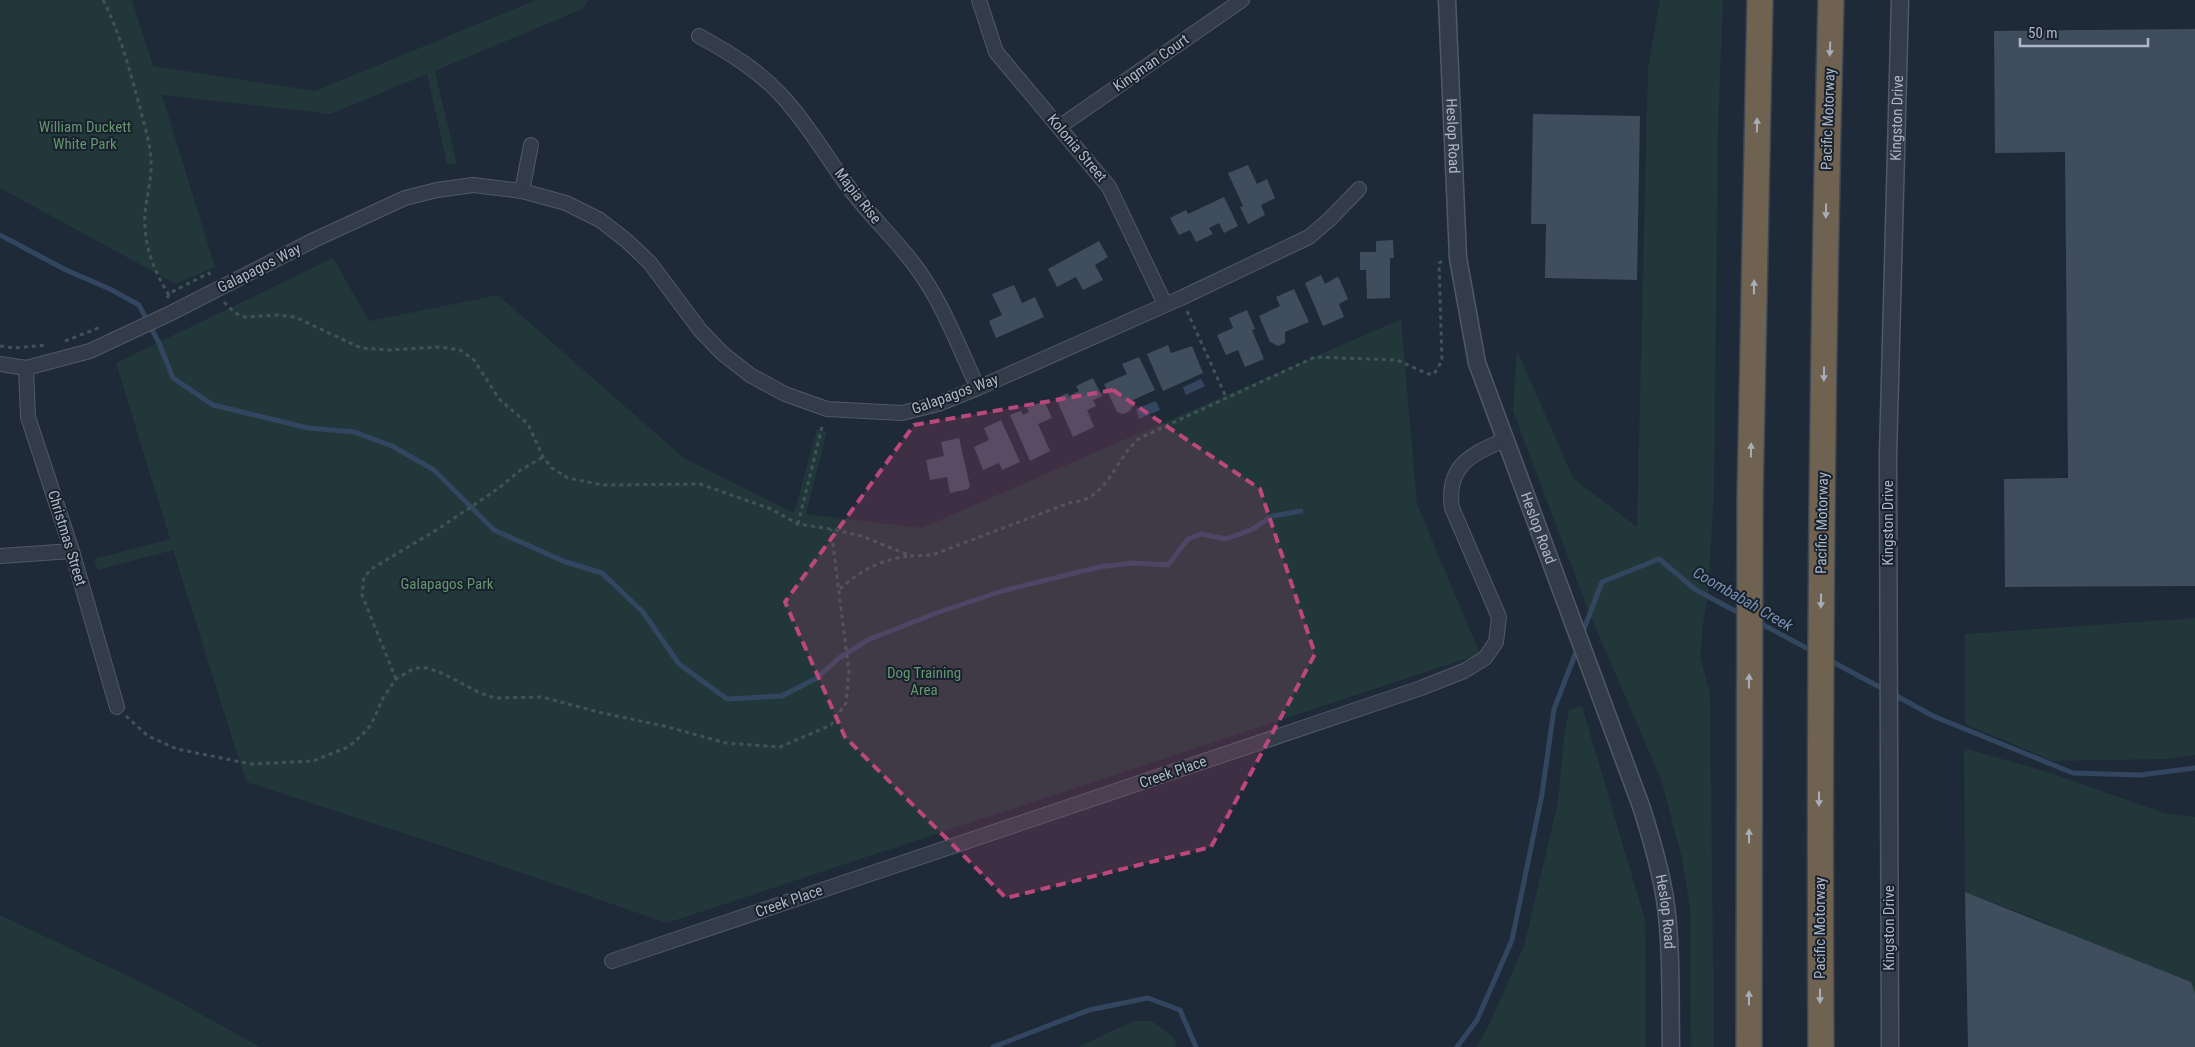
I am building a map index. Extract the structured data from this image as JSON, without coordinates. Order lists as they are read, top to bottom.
{
  "streets": {
    "highway": ["Pacific Motorway"],
    "street": [
      "Kingman Court",
      "Kingston Drive",
      "Heslop Road",
      "Kolonia Street",
      "Mapia Rise",
      "Galapagos Way",
      "Christmas Street",
      "Creek Place"
    ]
  },
  "crossings": [
    ["Kingman Court", "Kolonia Street"],
    ["Heslop Road", "Creek Place"],
    ["Kolonia Street", "Galapagos Way"],
    ["Mapia Rise", "Galapagos Way"],
    ["Galapagos Way", "Christmas Street"]
  ],
  "water": ["Coombabah Creek"],
  "parks": ["William Duckett White Park", "Galapagos Park", "Dog Training Area"],
  "scale_bar": "50 m"
}
